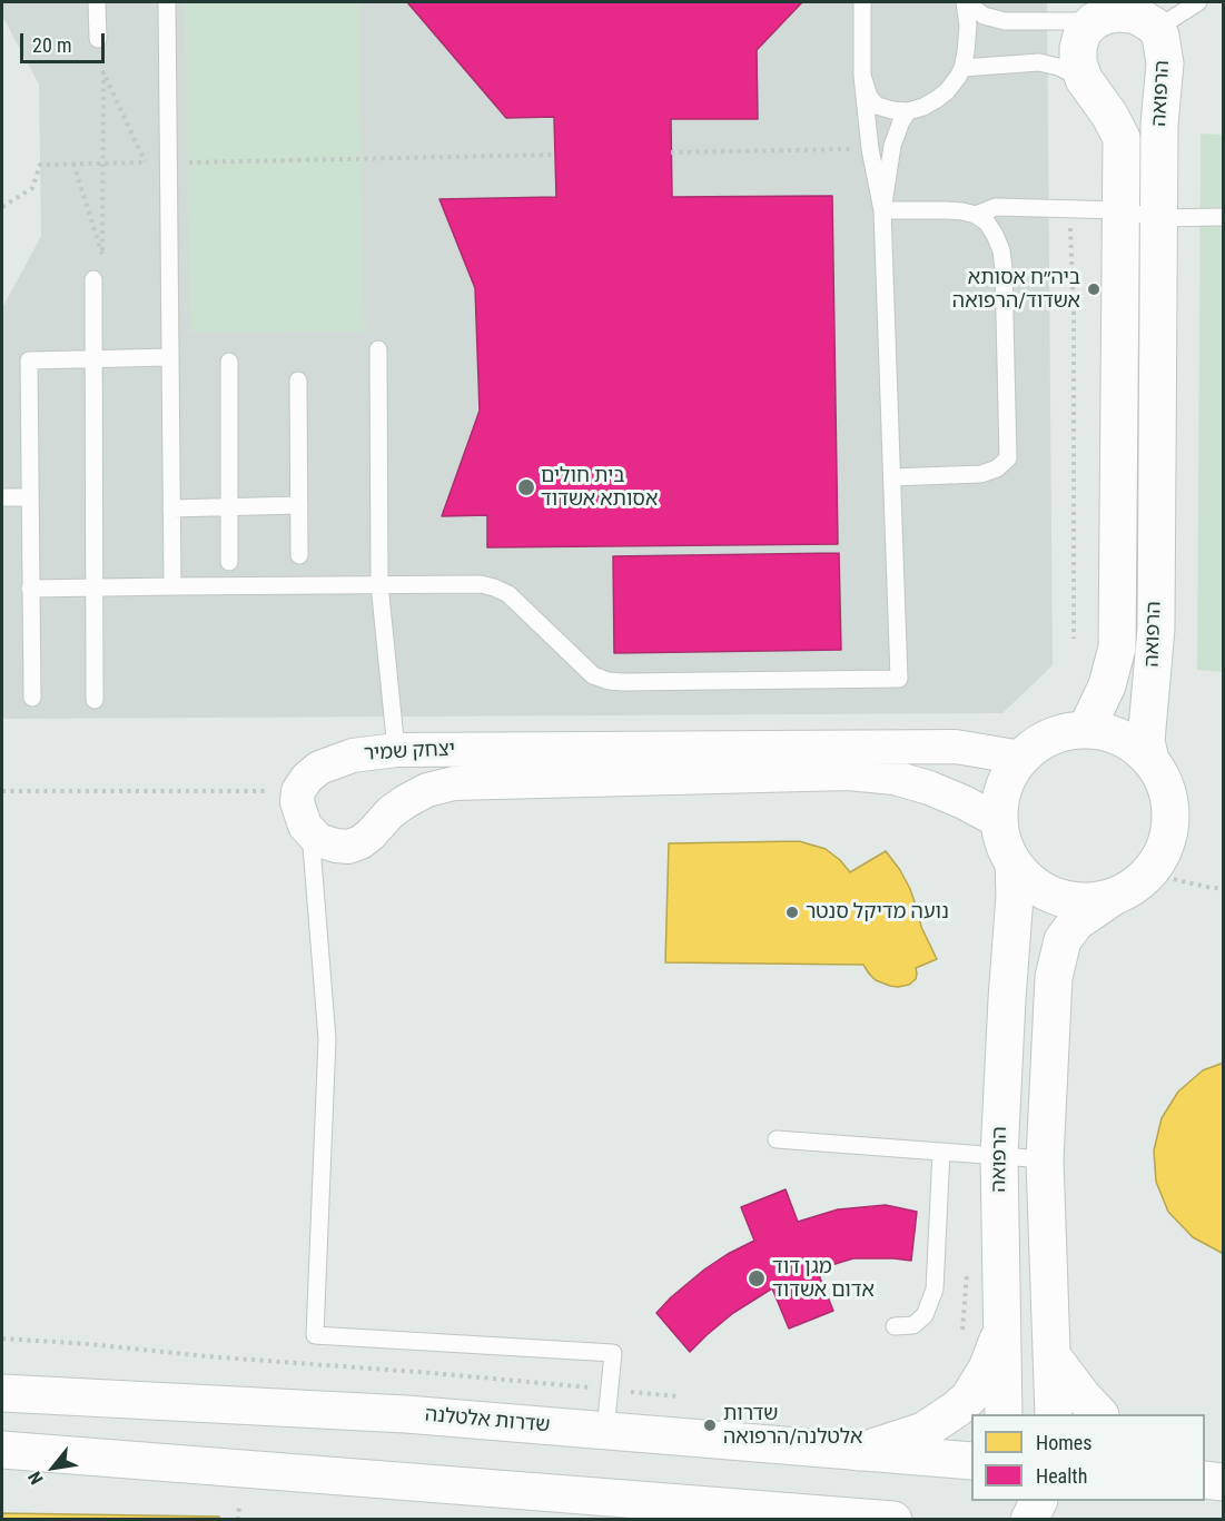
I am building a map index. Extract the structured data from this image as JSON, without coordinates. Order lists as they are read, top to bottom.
{
  "streets": {
    "street": ["הרפואה", "יצחק שמיר", "שדרות אלטלנה"]
  },
  "crossings": [
    ["הרפואה", "יצחק שמיר"]
  ],
  "places": [
    "ביה״ח אסותא אשדוד/הרפואה",
    "בית חולים אסותא אשדוד",
    "נועה מדיקל סנטר",
    "מגן דוד אדום אשדוד",
    "שדרות אלטלנה/הרפואה"
  ],
  "legend": ["Homes", "Health"],
  "scale_bar": "20 m",
  "north": "bottom left"
}
